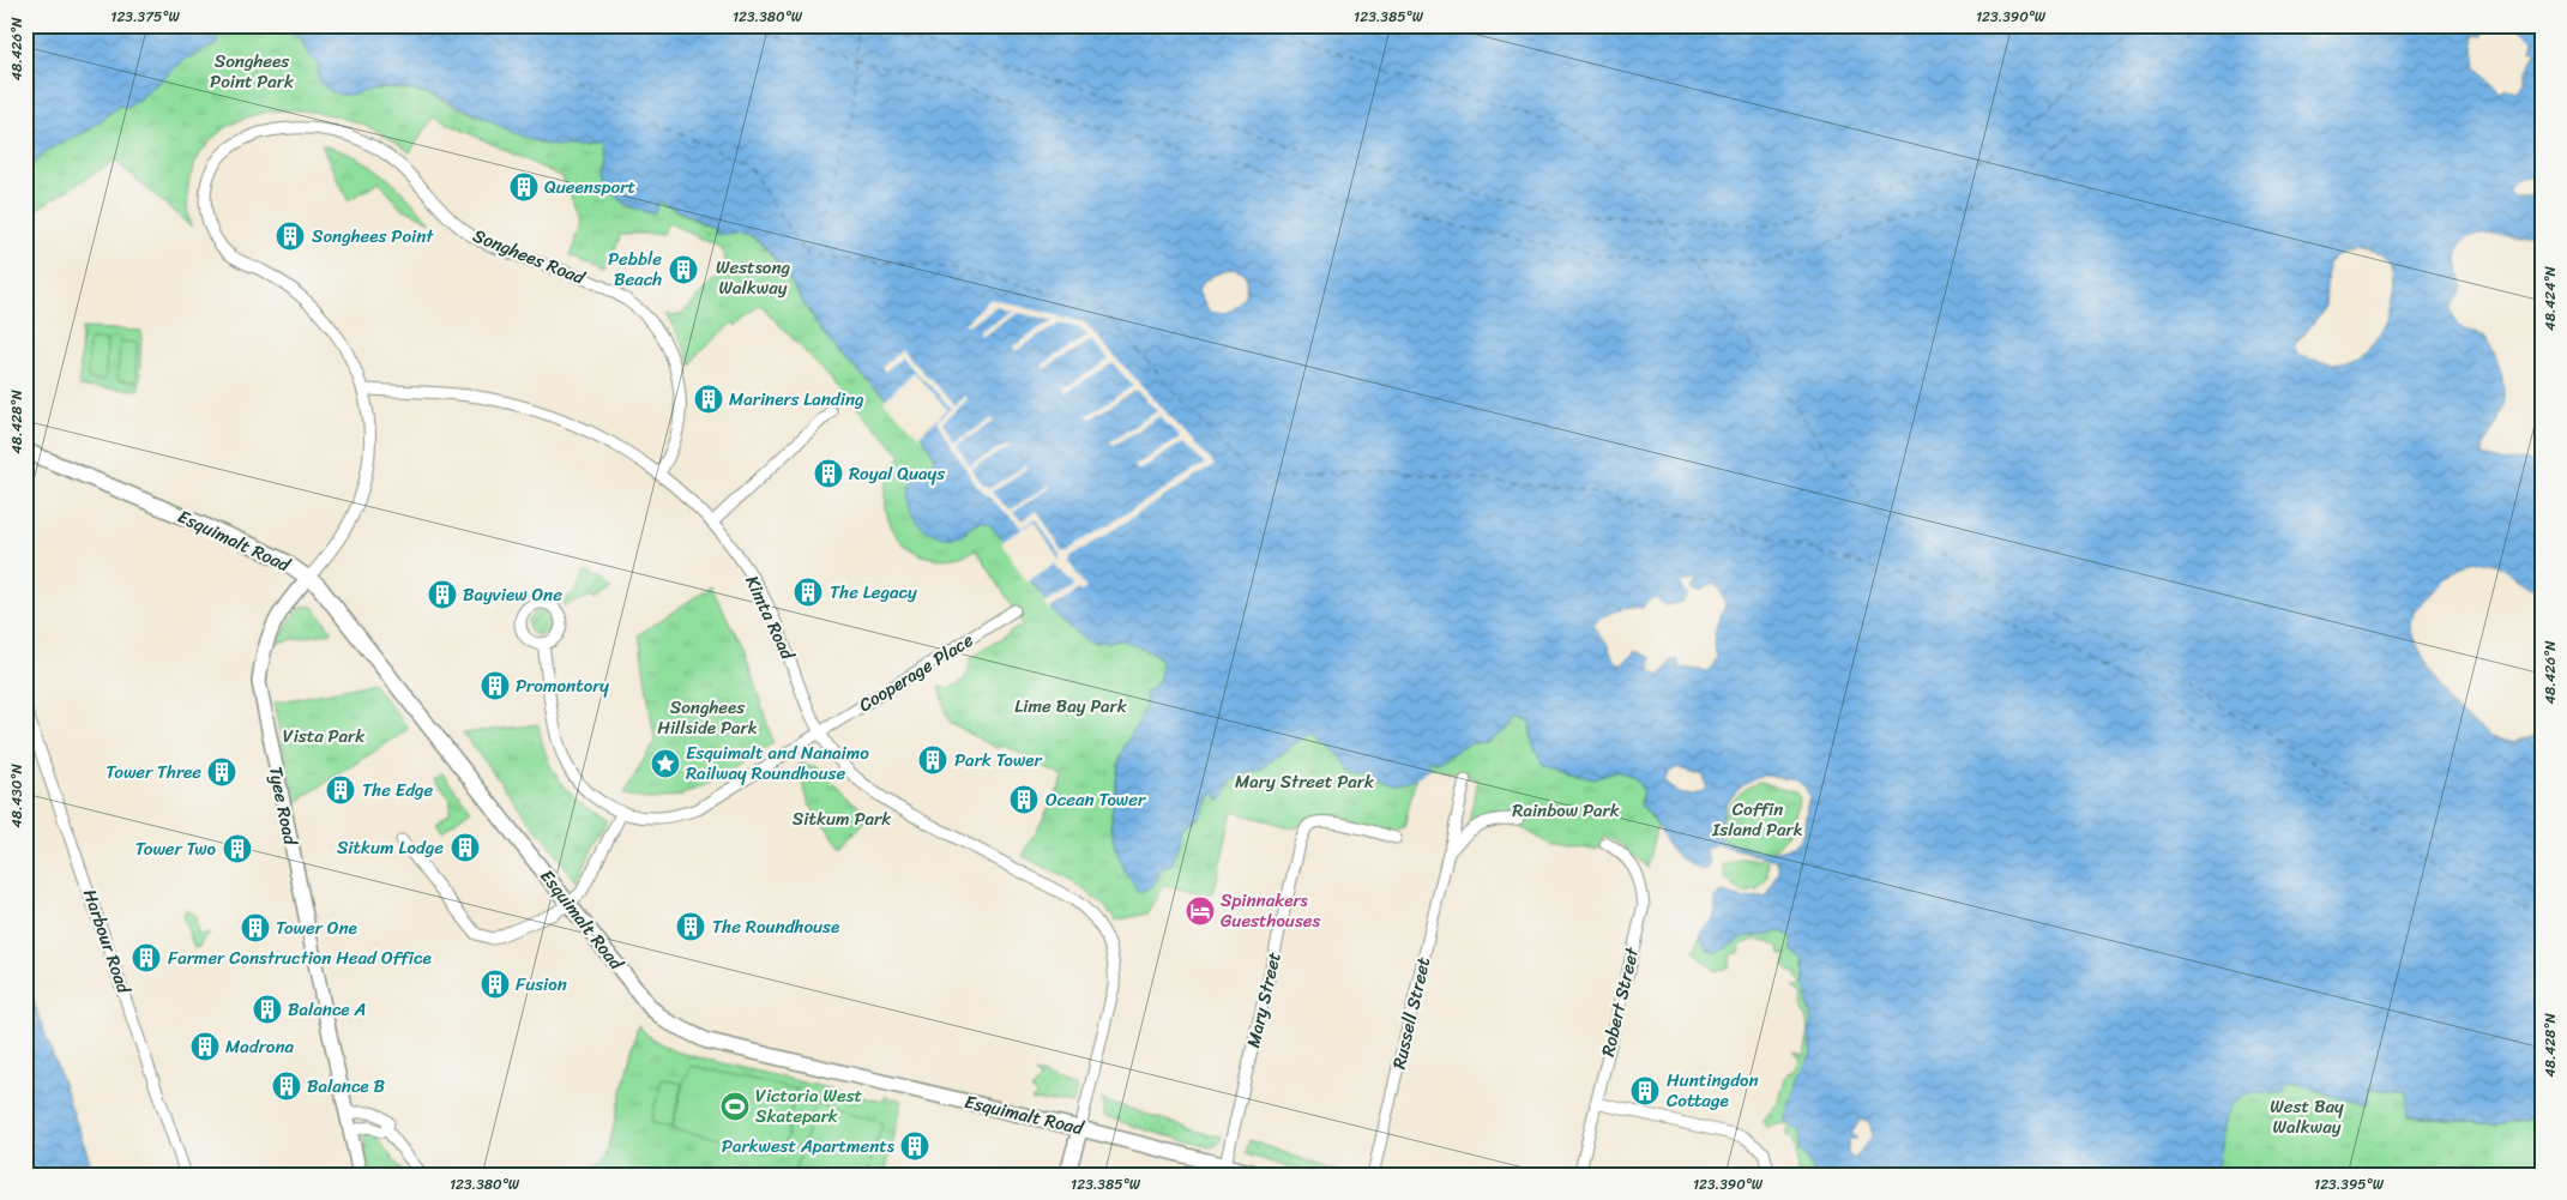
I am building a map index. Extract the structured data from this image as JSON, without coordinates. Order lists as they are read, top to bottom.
{
  "streets": {
    "main road": ["Esquimalt Road"],
    "street": [
      "Songhees Road",
      "Kimta Road",
      "Cooperage Place",
      "Tyee Road",
      "Harbour Road",
      "Mary Street",
      "Robert Street",
      "Russell Street"
    ]
  },
  "crossings": [
    ["Songhees Road", "Kimta Road"],
    ["Songhees Road", "Tyee Road"],
    ["Esquimalt Road", "Kimta Road"],
    ["Esquimalt Road", "Tyee Road"],
    ["Esquimalt Road", "Mary Street"],
    ["Kimta Road", "Cooperage Place"],
    ["Kimta Road", "Tyee Road"]
  ],
  "parks": [
    "Songhees Point Park",
    "Westsong Walkway",
    "Lime Bay Park",
    "Songhees Hillside Park",
    "Vista Park",
    "Mary Street Park",
    "Coffin Island Park",
    "Rainbow Park",
    "Sitkum Park",
    "West Bay Walkway"
  ],
  "places": {
    "building": [
      "Queensport",
      "Songhees Point",
      "Pebble Beach",
      "Mariners Landing",
      "Royal Quays",
      "The Legacy",
      "Bayview One",
      "Promontory",
      "Park Tower",
      "Tower Three",
      "The Edge",
      "Ocean Tower",
      "Sitkum Lodge",
      "Tower Two",
      "The Roundhouse",
      "Tower One",
      "Farmer Construction Head Office",
      "Fusion",
      "Balance A",
      "Madrona",
      "Balance B",
      "Huntingdon Cottage",
      "Parkwest Apartments"
    ],
    "place": ["Esquimalt and Nanaimo Railway Roundhouse"],
    "hotel": ["Spinnakers Guesthouses"],
    "sports": ["Victoria West Skatepark"]
  },
  "coordinates": [
    "123.375°W",
    "123.380°W",
    "123.385°W",
    "123.390°W",
    "48.426°N",
    "48.424°N",
    "48.428°N",
    "48.430°N",
    "123.395°W"
  ]
}
